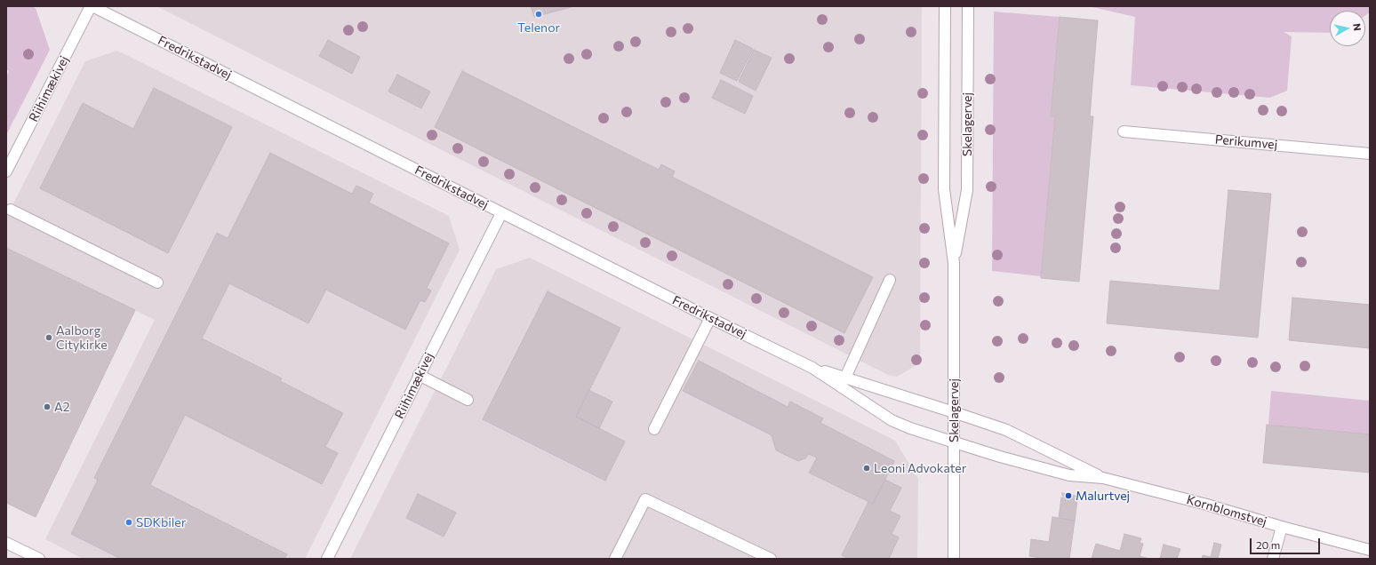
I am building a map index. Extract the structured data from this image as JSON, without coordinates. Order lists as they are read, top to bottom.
{
  "streets": {
    "street": [
      "Fredrikstadvej",
      "Riihimækivej",
      "Skelagervej",
      "Perikumvej",
      "Kornblomstvej"
    ]
  },
  "crossings": [
    ["Fredrikstadvej", "Riihimækivej"],
    ["Fredrikstadvej", "Skelagervej"],
    ["Fredrikstadvej", "Kornblomstvej"],
    ["Skelagervej", "Kornblomstvej"]
  ],
  "places": [
    "Telenor",
    "Aalborg Citykirke",
    "A2",
    "Leoni Advokater",
    "Malurtvej",
    "SDKbiler"
  ],
  "scale_bar": "20 m",
  "north": "right"
}
